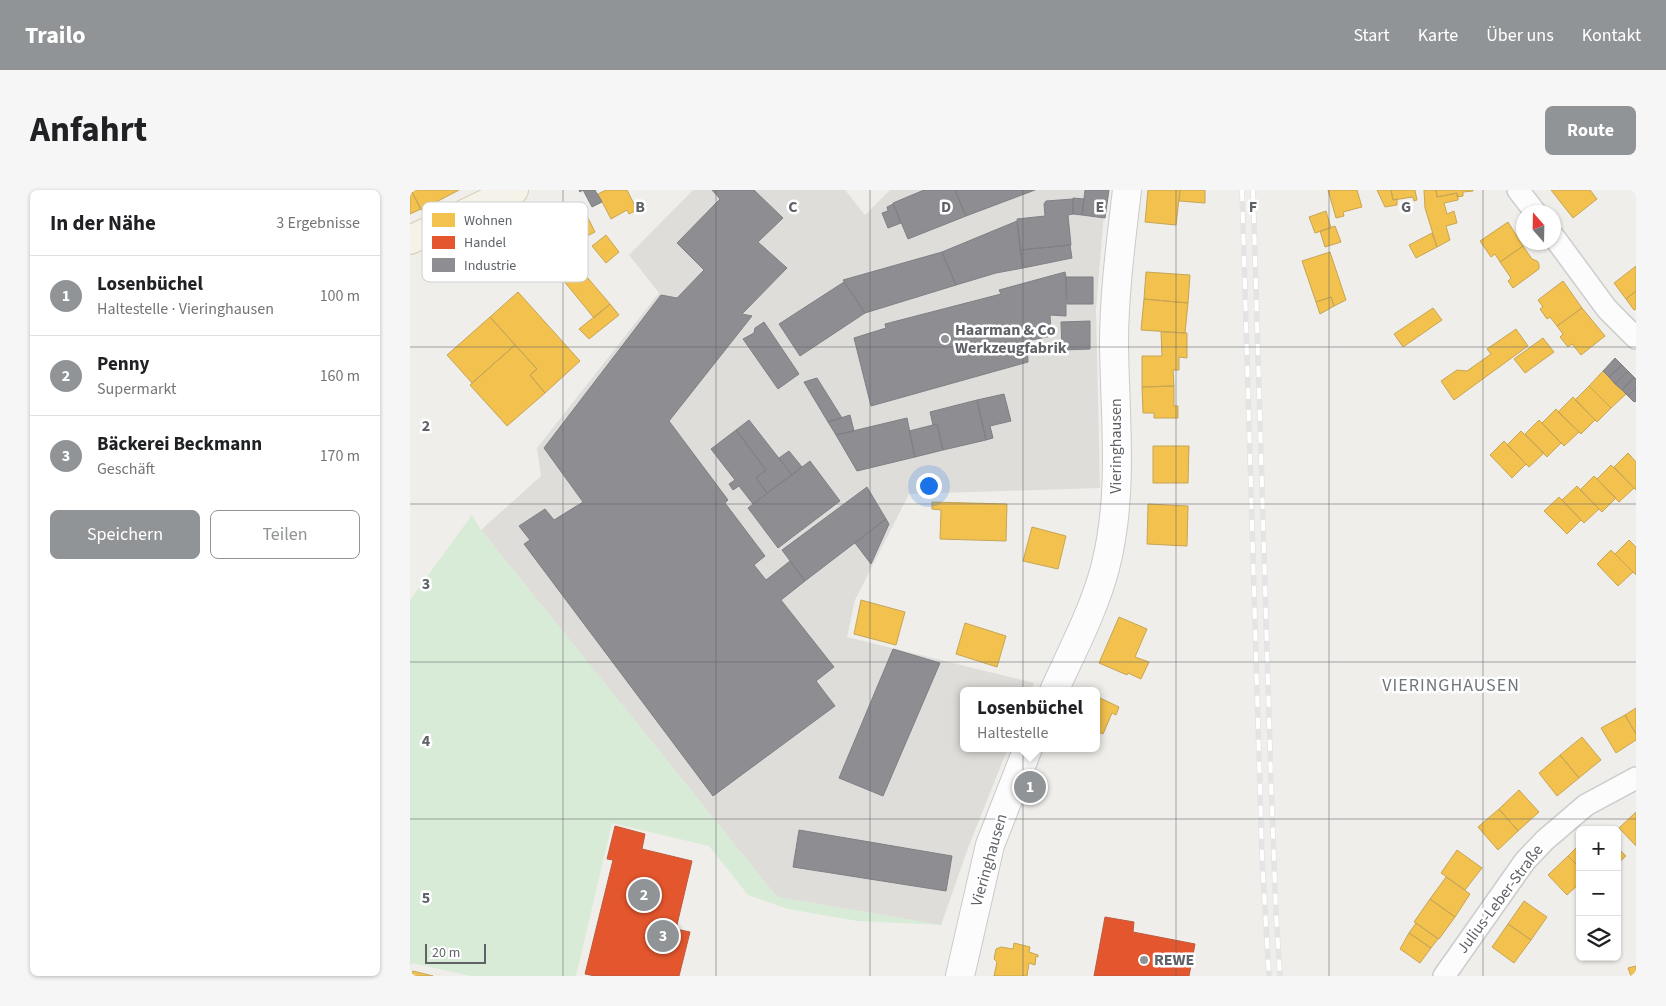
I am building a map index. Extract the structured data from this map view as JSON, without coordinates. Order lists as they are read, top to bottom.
{
  "streets": {
    "main road": ["Vieringhausen"],
    "street": ["Julius-Leber-Straße"]
  },
  "districts": ["VIERINGHAUSEN"],
  "places": ["Haarman & Co Werkzeugfabrik", "REWE"],
  "legend": ["Wohnen", "Handel", "Industrie"],
  "scale_bar": "20 m",
  "north": "top",
  "page": {
    "header": "Trailo",
    "nav": [
      "Start",
      "Karte",
      "Über uns",
      "Kontakt"
    ],
    "title": "Anfahrt",
    "buttons": [
      "Route",
      ["Speichern", "Teilen"]
    ],
    "heading": ["In der Nähe", "3 Ergebnisse"],
    "list": [
      {
        "mark": "1",
        "name": "Losenbüchel",
        "note": "Haltestelle · Vieringhausen",
        "value": "100 m"
      },
      {
        "mark": "2",
        "name": "Penny",
        "note": "Supermarkt",
        "value": "160 m"
      },
      {
        "mark": "3",
        "name": "Bäckerei Beckmann",
        "note": "Geschäft",
        "value": "170 m"
      }
    ],
    "popup": ["Losenbüchel", "Haltestelle"],
    "pins": ["1", "2", "3"],
    "map_buttons": ["+", "−"],
    "scale": "20 m"
  },
  "grid": {
    "columns": [
      "B",
      "C",
      "D",
      "E",
      "F",
      "G"
    ],
    "rows": [
      "2",
      "3",
      "4",
      "5"
    ]
  }
}
